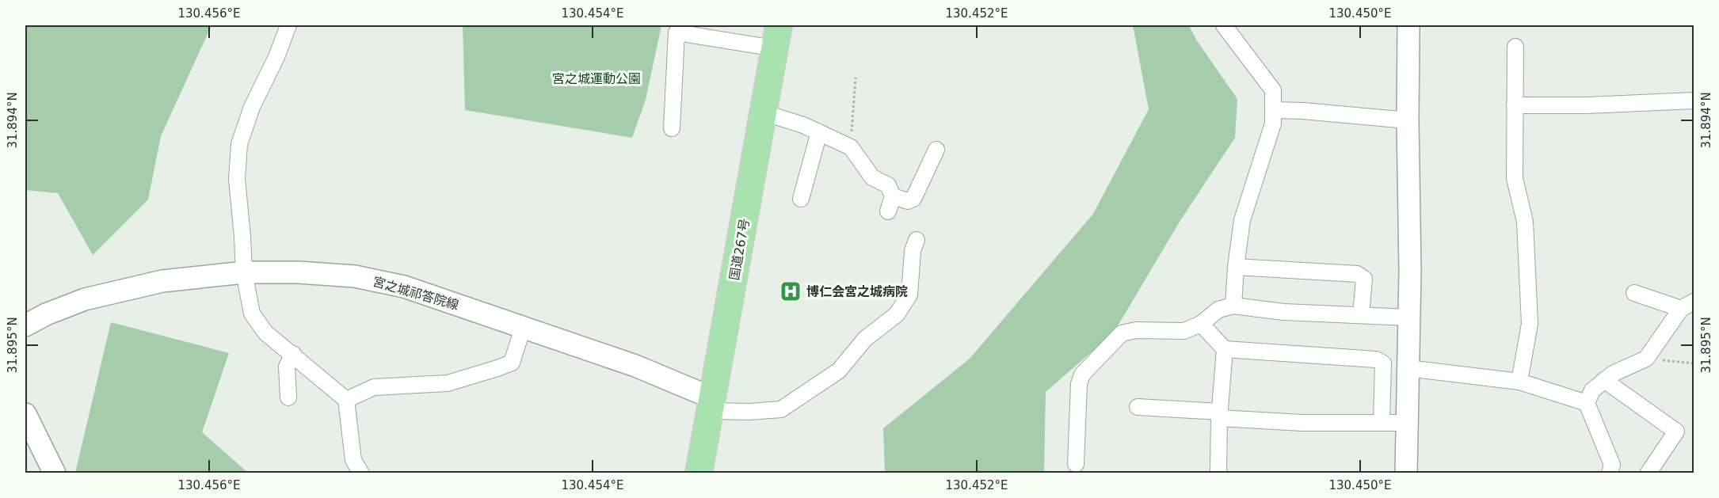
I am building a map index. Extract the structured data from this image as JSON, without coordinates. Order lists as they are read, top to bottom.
{
  "streets": {
    "highway": ["国道267号"],
    "main road": ["宮之城祁答院線"]
  },
  "crossings": [
    ["国道267号", "宮之城祁答院線"]
  ],
  "parks": ["宮之城運動公園"],
  "places": {
    "hospital": ["博仁会宮之城病院"]
  },
  "coordinates": [
    "130.456°E",
    "130.454°E",
    "130.452°E",
    "130.450°E",
    "31.894°N",
    "31.895°N"
  ]
}
